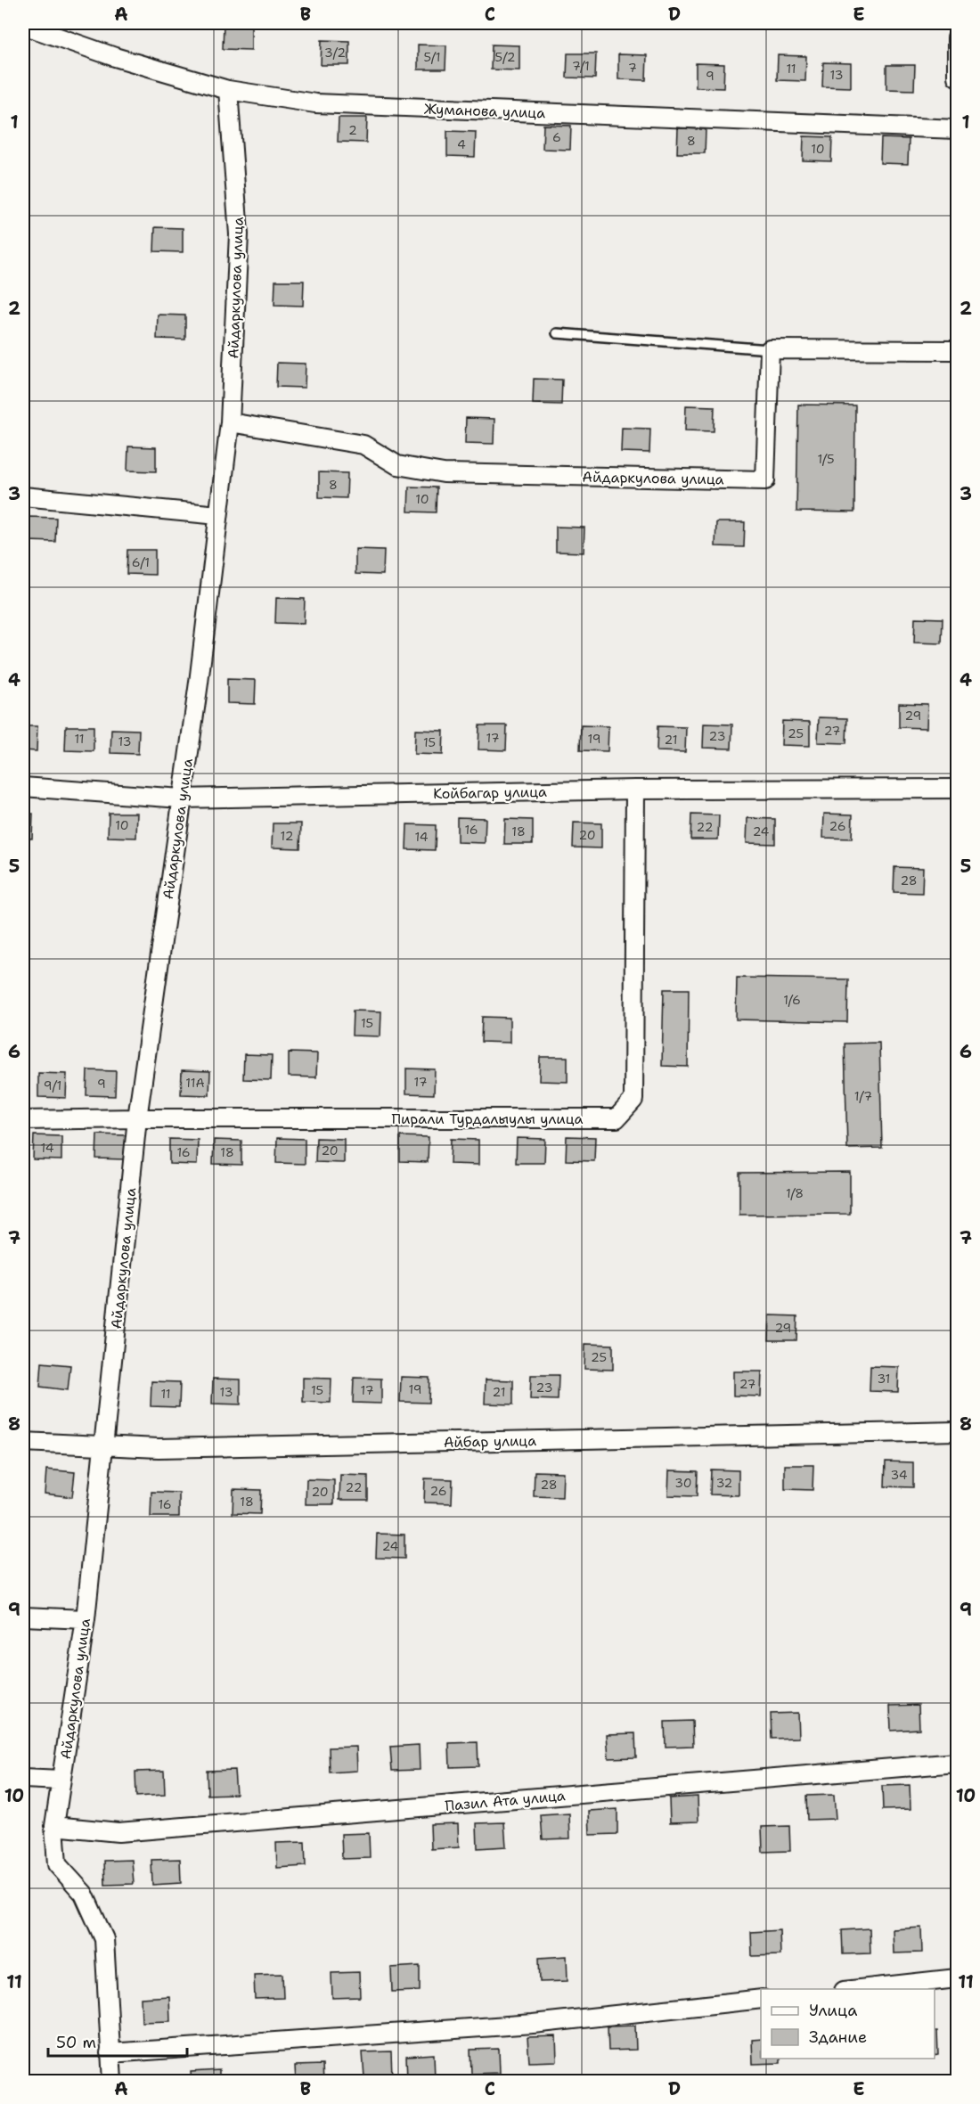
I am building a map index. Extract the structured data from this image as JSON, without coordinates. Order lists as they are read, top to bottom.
{
  "streets": {
    "street": [
      "Жуманова улица",
      "Айдаркулова улица",
      "Койбагар улица",
      "Пирали Турдалыулы улица",
      "Айбар улица",
      "Пазил Ата улица"
    ]
  },
  "crossings": [
    ["Жуманова улица", "Айдаркулова улица"],
    ["Айдаркулова улица", "Койбагар улица"],
    ["Айдаркулова улица", "Пирали Турдалыулы улица"],
    ["Айдаркулова улица", "Айбар улица"],
    ["Айдаркулова улица", "Пазил Ата улица"],
    ["Койбагар улица", "Пирали Турдалыулы улица"]
  ],
  "house_numbers": [
    "3/2",
    "5/1",
    "5/2",
    "7/1",
    "7",
    "11",
    "13",
    "9",
    "2",
    "6",
    "8",
    "4",
    "10",
    "1/5",
    "8",
    "10",
    "6/1",
    "29",
    "27",
    "25",
    "23",
    "17",
    "11",
    "19",
    "21",
    "13",
    "15",
    "10",
    "26",
    "22",
    "16",
    "18",
    "24",
    "20",
    "12",
    "14",
    "28",
    "1/6",
    "15",
    "17",
    "11А",
    "9",
    "9/1",
    "1/7",
    "14",
    "20",
    "16",
    "18",
    "1/8",
    "29",
    "25",
    "31",
    "27",
    "23",
    "19",
    "15",
    "17",
    "13",
    "21",
    "11",
    "34",
    "30",
    "32",
    "28",
    "22",
    "26",
    "20",
    "18",
    "16",
    "24"
  ],
  "legend": ["Улица", "Здание"],
  "scale_bar": "50 m",
  "grid": {
    "columns": [
      "A",
      "B",
      "C",
      "D",
      "E"
    ],
    "rows": [
      "1",
      "2",
      "3",
      "4",
      "5",
      "6",
      "7",
      "8",
      "9",
      "10",
      "11"
    ]
  }
}
